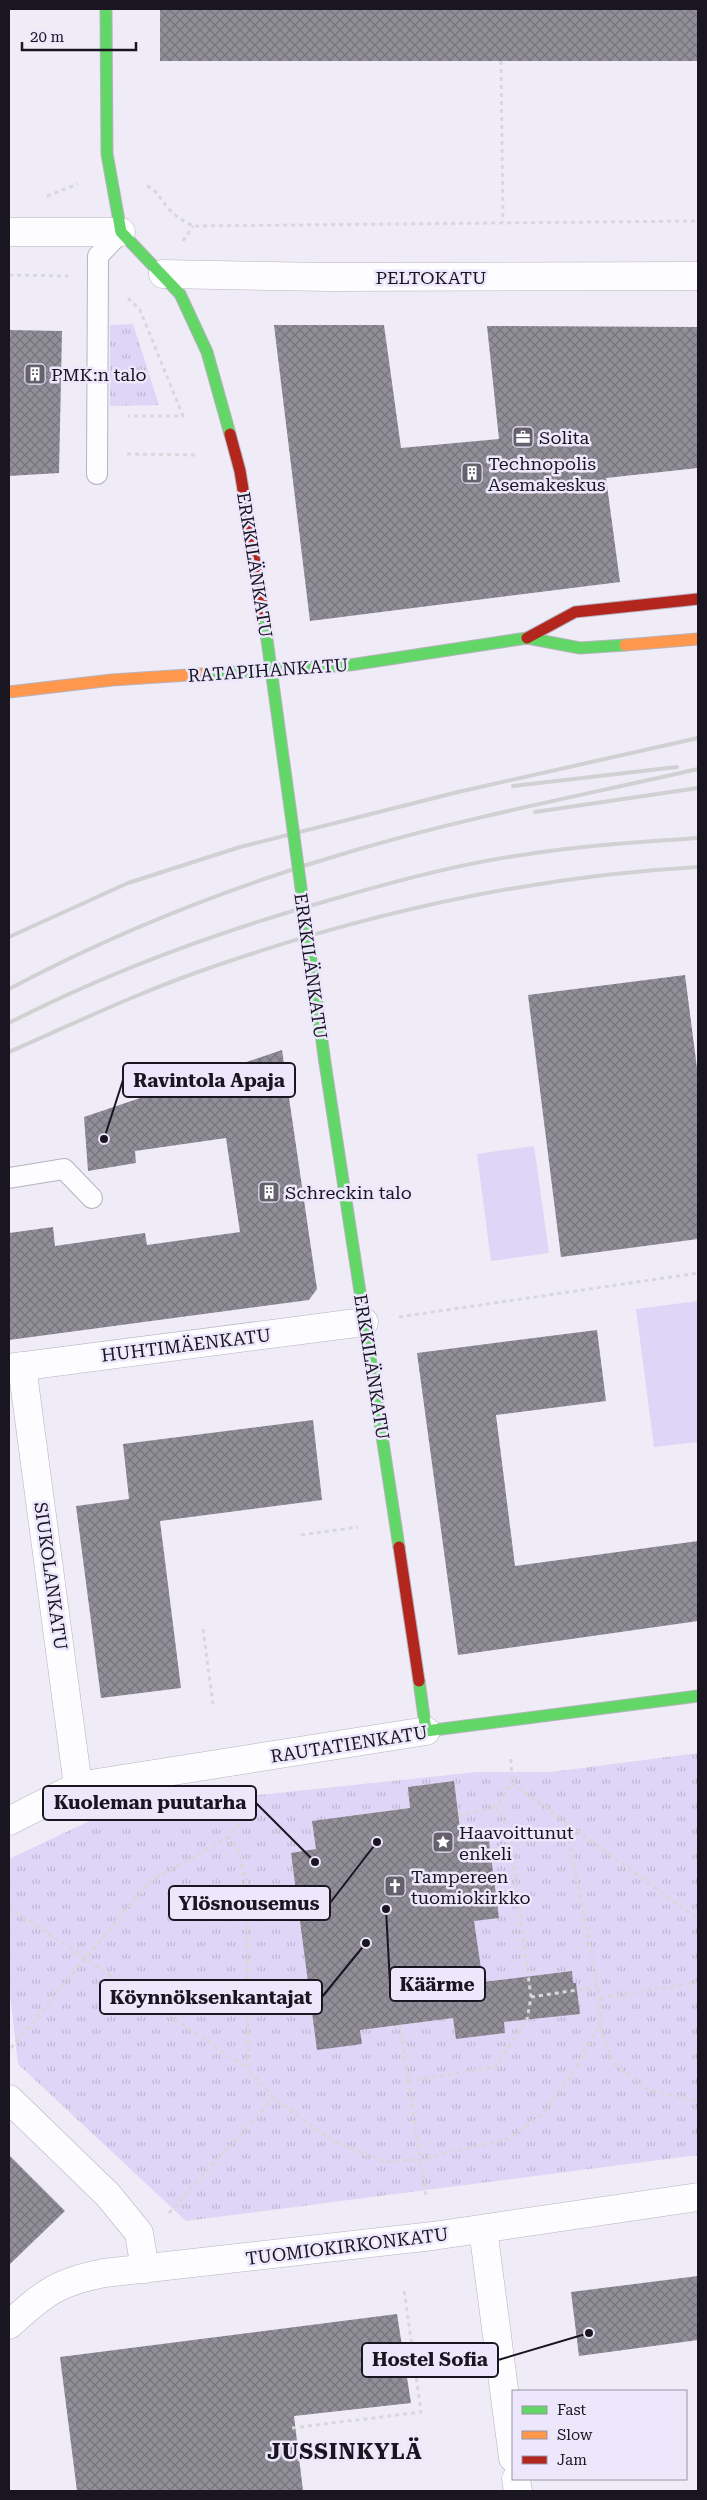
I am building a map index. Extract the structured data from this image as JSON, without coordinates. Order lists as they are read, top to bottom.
{
  "streets": {
    "street": [
      "PELTOKATU",
      "ERKKILÄNKATU",
      "RATAPIHANKATU",
      "HUHTIMÄENKATU",
      "SIUKOLANKATU",
      "RAUTATIENKATU",
      "TUOMIOKIRKONKATU"
    ]
  },
  "crossings": [
    ["PELTOKATU", "ERKKILÄNKATU"],
    ["ERKKILÄNKATU", "HUHTIMÄENKATU"],
    ["ERKKILÄNKATU", "RAUTATIENKATU"],
    ["HUHTIMÄENKATU", "SIUKOLANKATU"],
    ["SIUKOLANKATU", "RAUTATIENKATU"]
  ],
  "districts": ["JUSSINKYLÄ"],
  "places": {
    "building": ["PMK:n talo", "Technopolis Asemakeskus", "Schreckin talo"],
    "office": ["Solita"],
    "other": [
      "Ravintola Apaja",
      "Ylösnousemus",
      "Kuoleman puutarha",
      "Käärme",
      "Köynnöksenkantajat",
      "Hostel Sofia"
    ],
    "place": ["Haavoittunut enkeli"],
    "church": ["Tampereen tuomiokirkko"]
  },
  "legend": ["Fast", "Slow", "Jam"],
  "scale_bar": "20 m"
}
